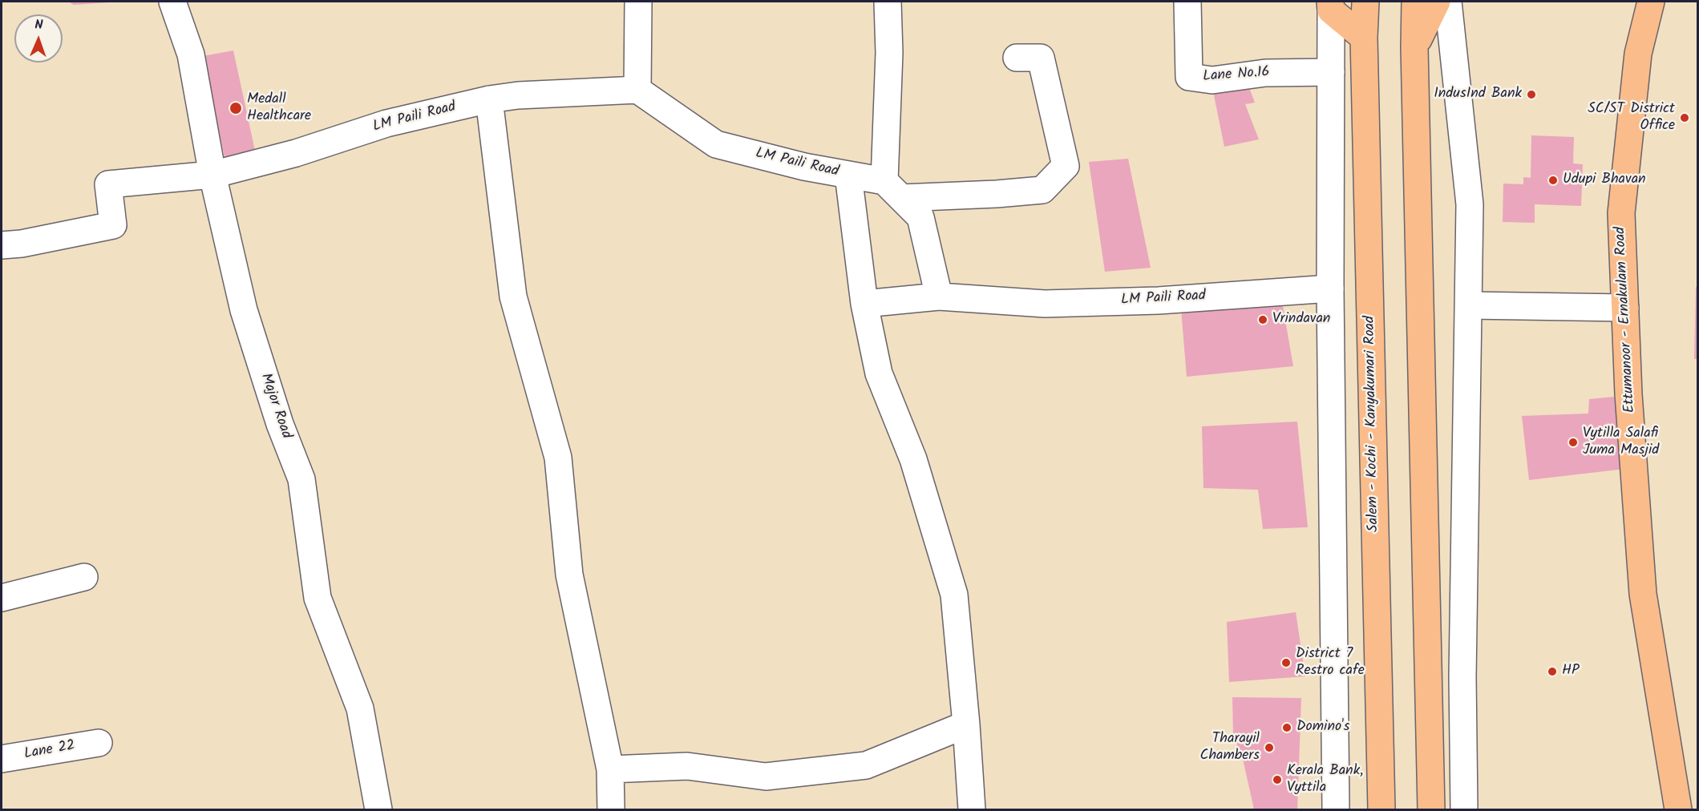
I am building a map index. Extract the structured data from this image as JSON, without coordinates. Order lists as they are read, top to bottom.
{
  "streets": {
    "main road": ["Ettumanoor - Ernakulam Road", "Salem - Kochi - Kanyakumari Road"],
    "street": [
      "Lane No.16",
      "LM Paili Road",
      "Major Road",
      "Lane 22"
    ]
  },
  "crossings": [
    ["LM Paili Road", "Major Road"]
  ],
  "places": [
    "IndusInd Bank",
    "Medall Healthcare",
    "SC/ST District Office",
    "Udupi Bhavan",
    "Vrindavan",
    "Vytilla Salafi Juma Masjid",
    "District 7 Restro cafe",
    "HP",
    "Domino's",
    "Tharayil Chambers",
    "Kerala Bank, Vyttila"
  ],
  "north": "top"
}
